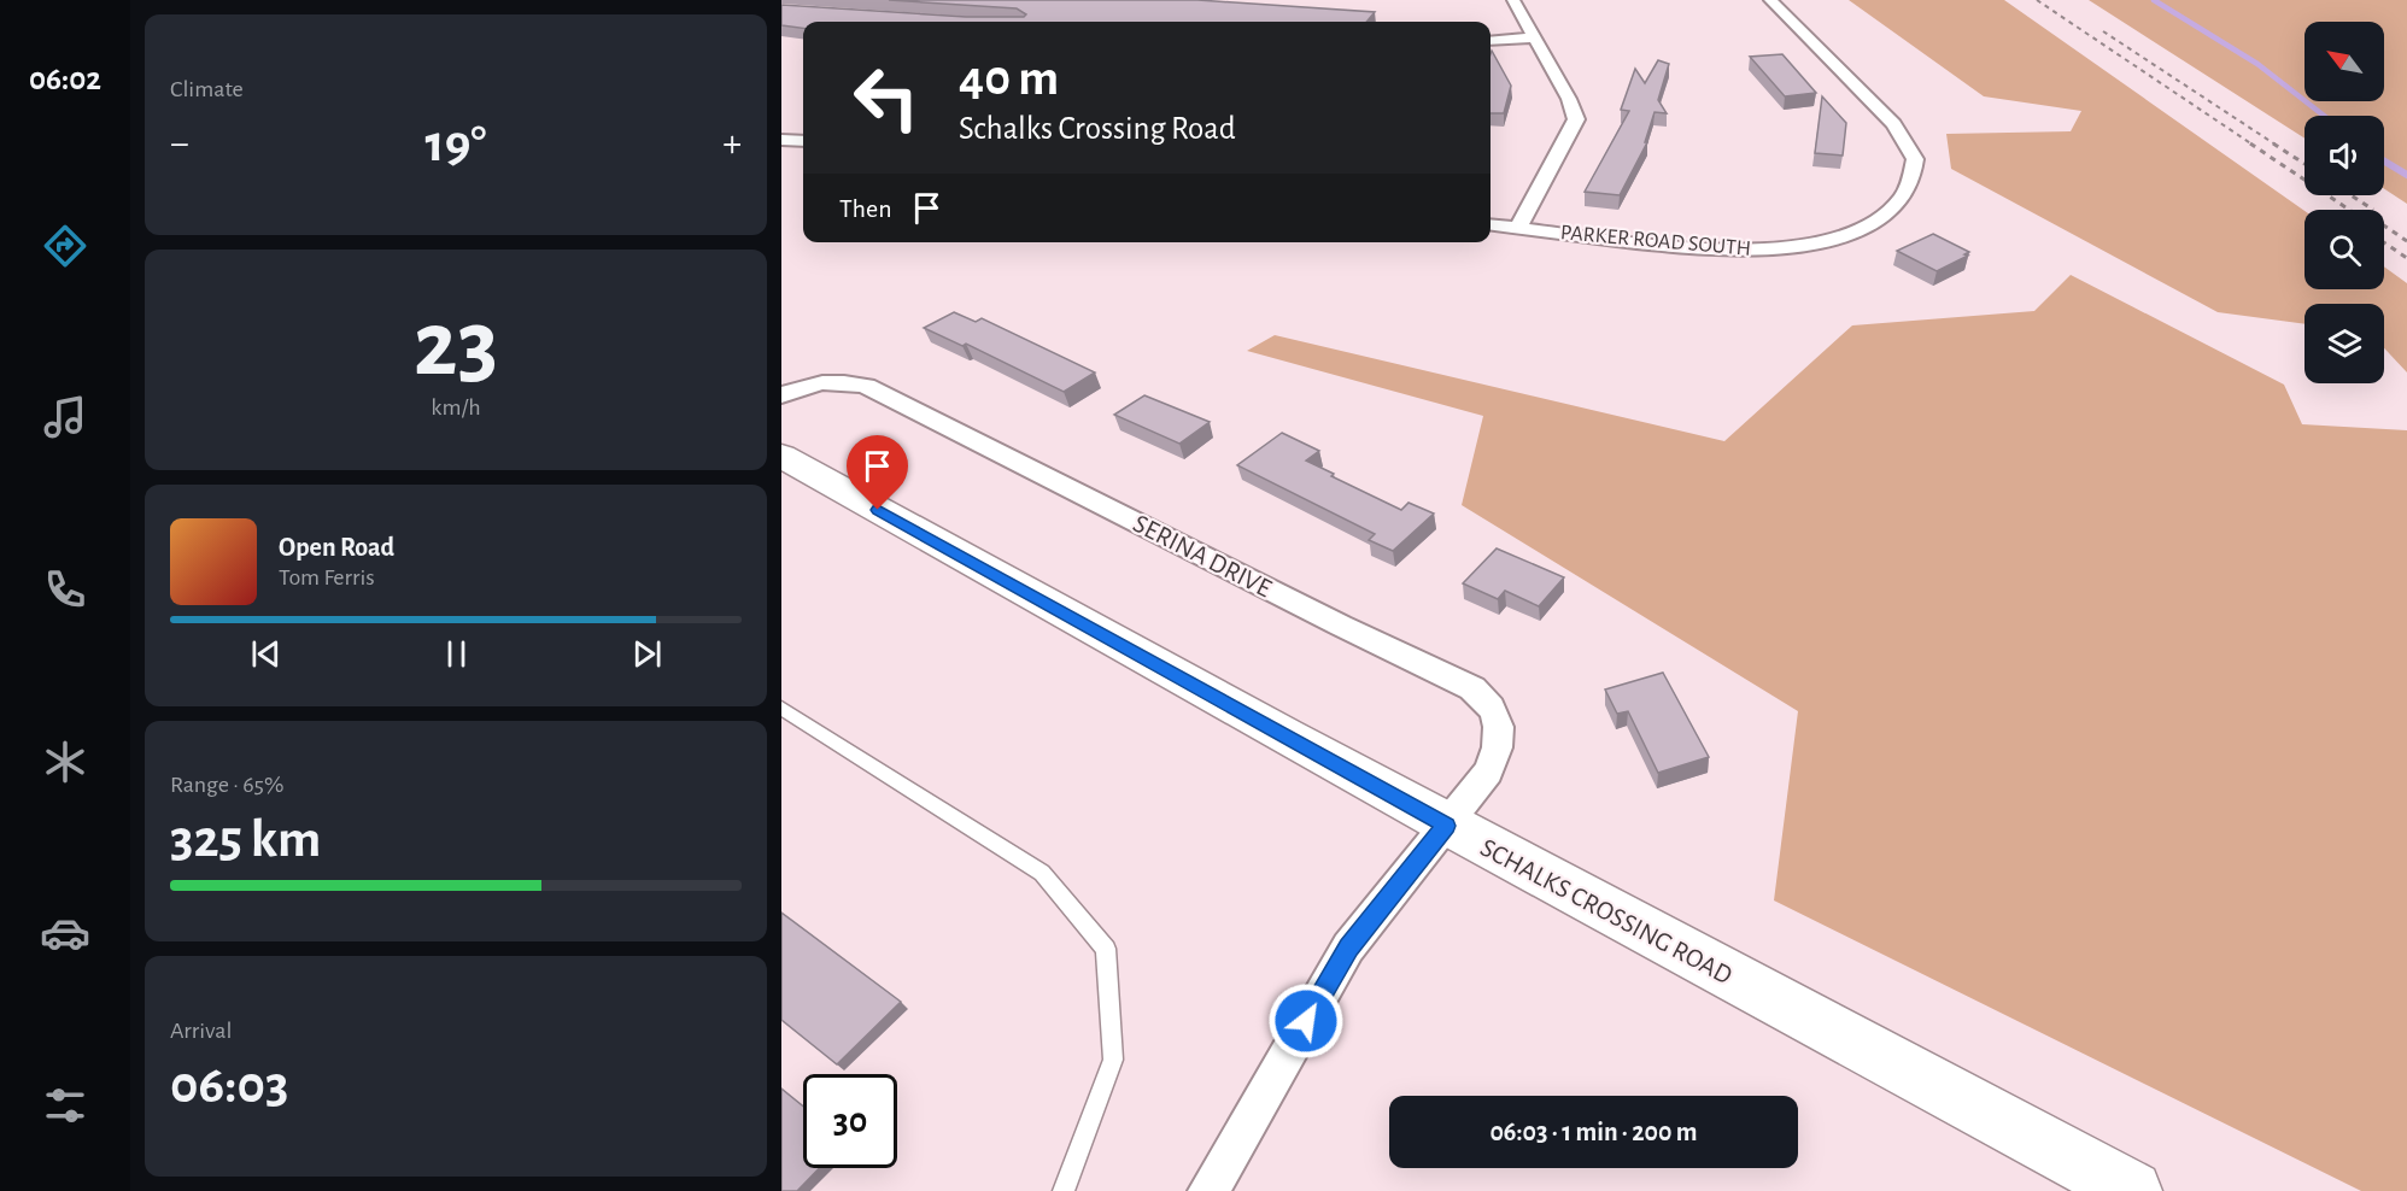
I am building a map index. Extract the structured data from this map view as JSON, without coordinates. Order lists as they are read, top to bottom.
{
  "streets": {
    "street": ["PARKER ROAD SOUTH", "SERINA DRIVE", "SCHALKS CROSSING ROAD"]
  },
  "crossings": [
    ["SERINA DRIVE", "SCHALKS CROSSING ROAD"]
  ],
  "north": "top left",
  "page": {
    "tabs": "06:02",
    "tile": [
      "Climate",
      ["23", "km/h"],
      ["Range · 65%", "325 km"],
      ["Arrival", "06:03"]
    ],
    "turn": ["40 m", "Schalks Crossing Road"],
    "heat": ["−", "19°", "+"],
    "then": "Then",
    "song": ["Open Road", "Tom Ferris"],
    "limit": "30",
    "trip": "06:03 · 1 min · 200 m"
  }
}
